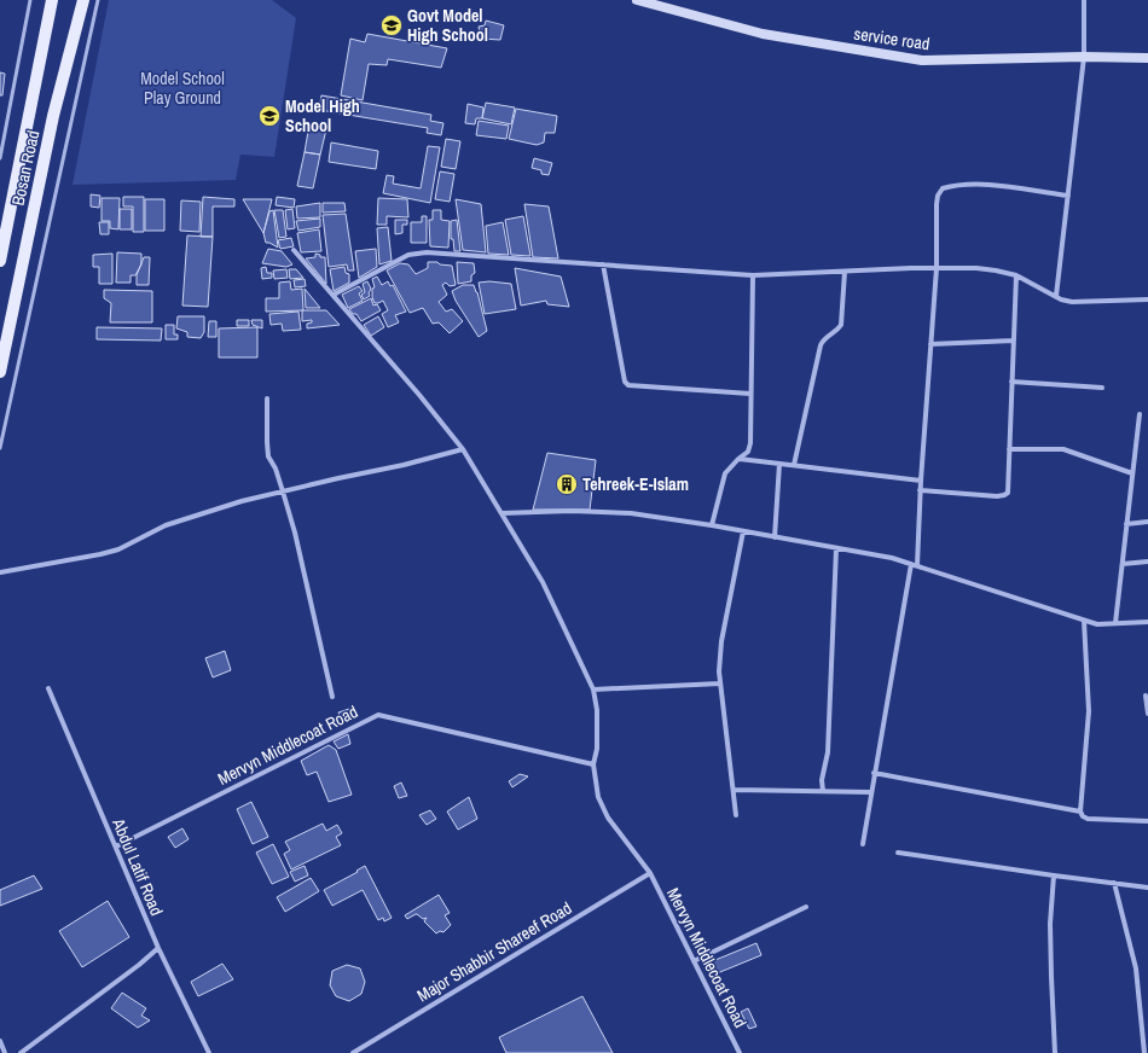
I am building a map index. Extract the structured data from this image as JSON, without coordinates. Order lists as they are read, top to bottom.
{
  "streets": {
    "main road": ["Bosan Road"],
    "street": [
      "service road",
      "Mervyn Middlecoat Road",
      "Abdul Latif Road",
      "Major Shabbir Shareef Road"
    ]
  },
  "crossings": [
    ["Mervyn Middlecoat Road", "Abdul Latif Road"],
    ["Mervyn Middlecoat Road", "Major Shabbir Shareef Road"]
  ],
  "parks": ["Model School Play Ground"],
  "places": {
    "school or university": ["Govt Model High School", "Model High School"],
    "building": ["Tehreek-E-Islam"]
  }
}
